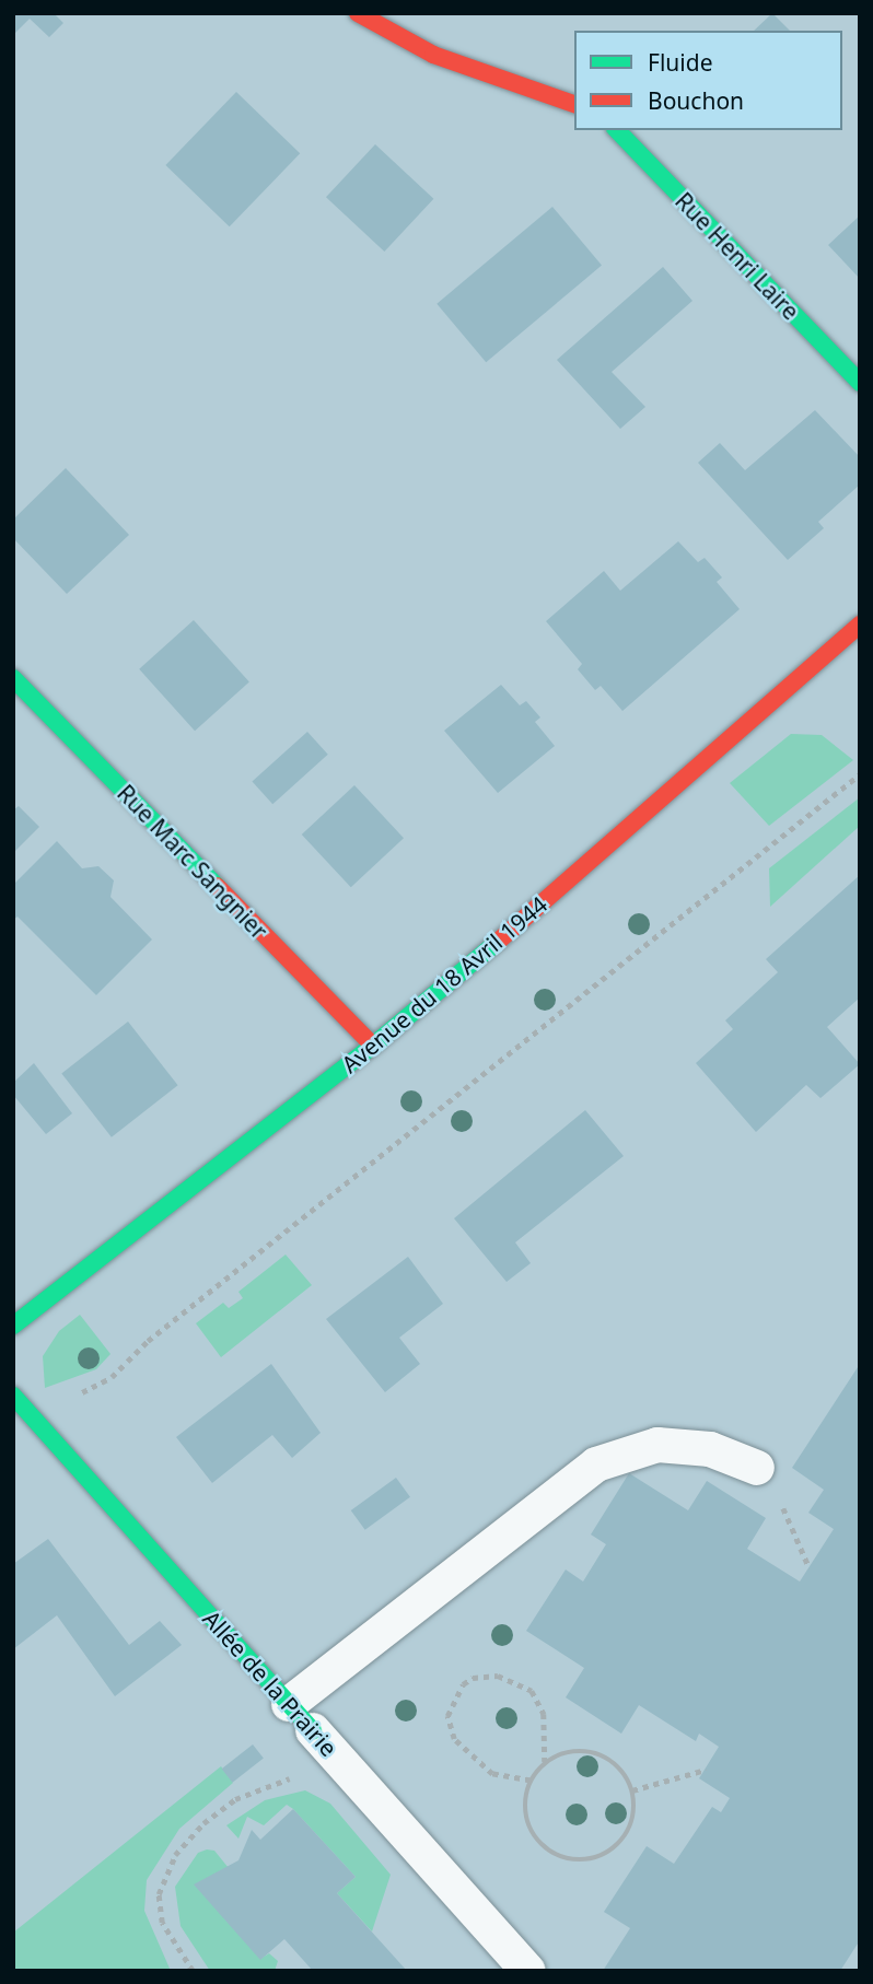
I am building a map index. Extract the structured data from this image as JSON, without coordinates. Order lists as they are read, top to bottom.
{
  "streets": {
    "street": [
      "Rue Henri Laire",
      "Rue Marc Sangnier",
      "Avenue du 18 Avril 1944",
      "Allée de la Prairie"
    ]
  },
  "crossings": [
    ["Rue Marc Sangnier", "Avenue du 18 Avril 1944"]
  ],
  "legend": ["Fluide", "Bouchon"]
}
